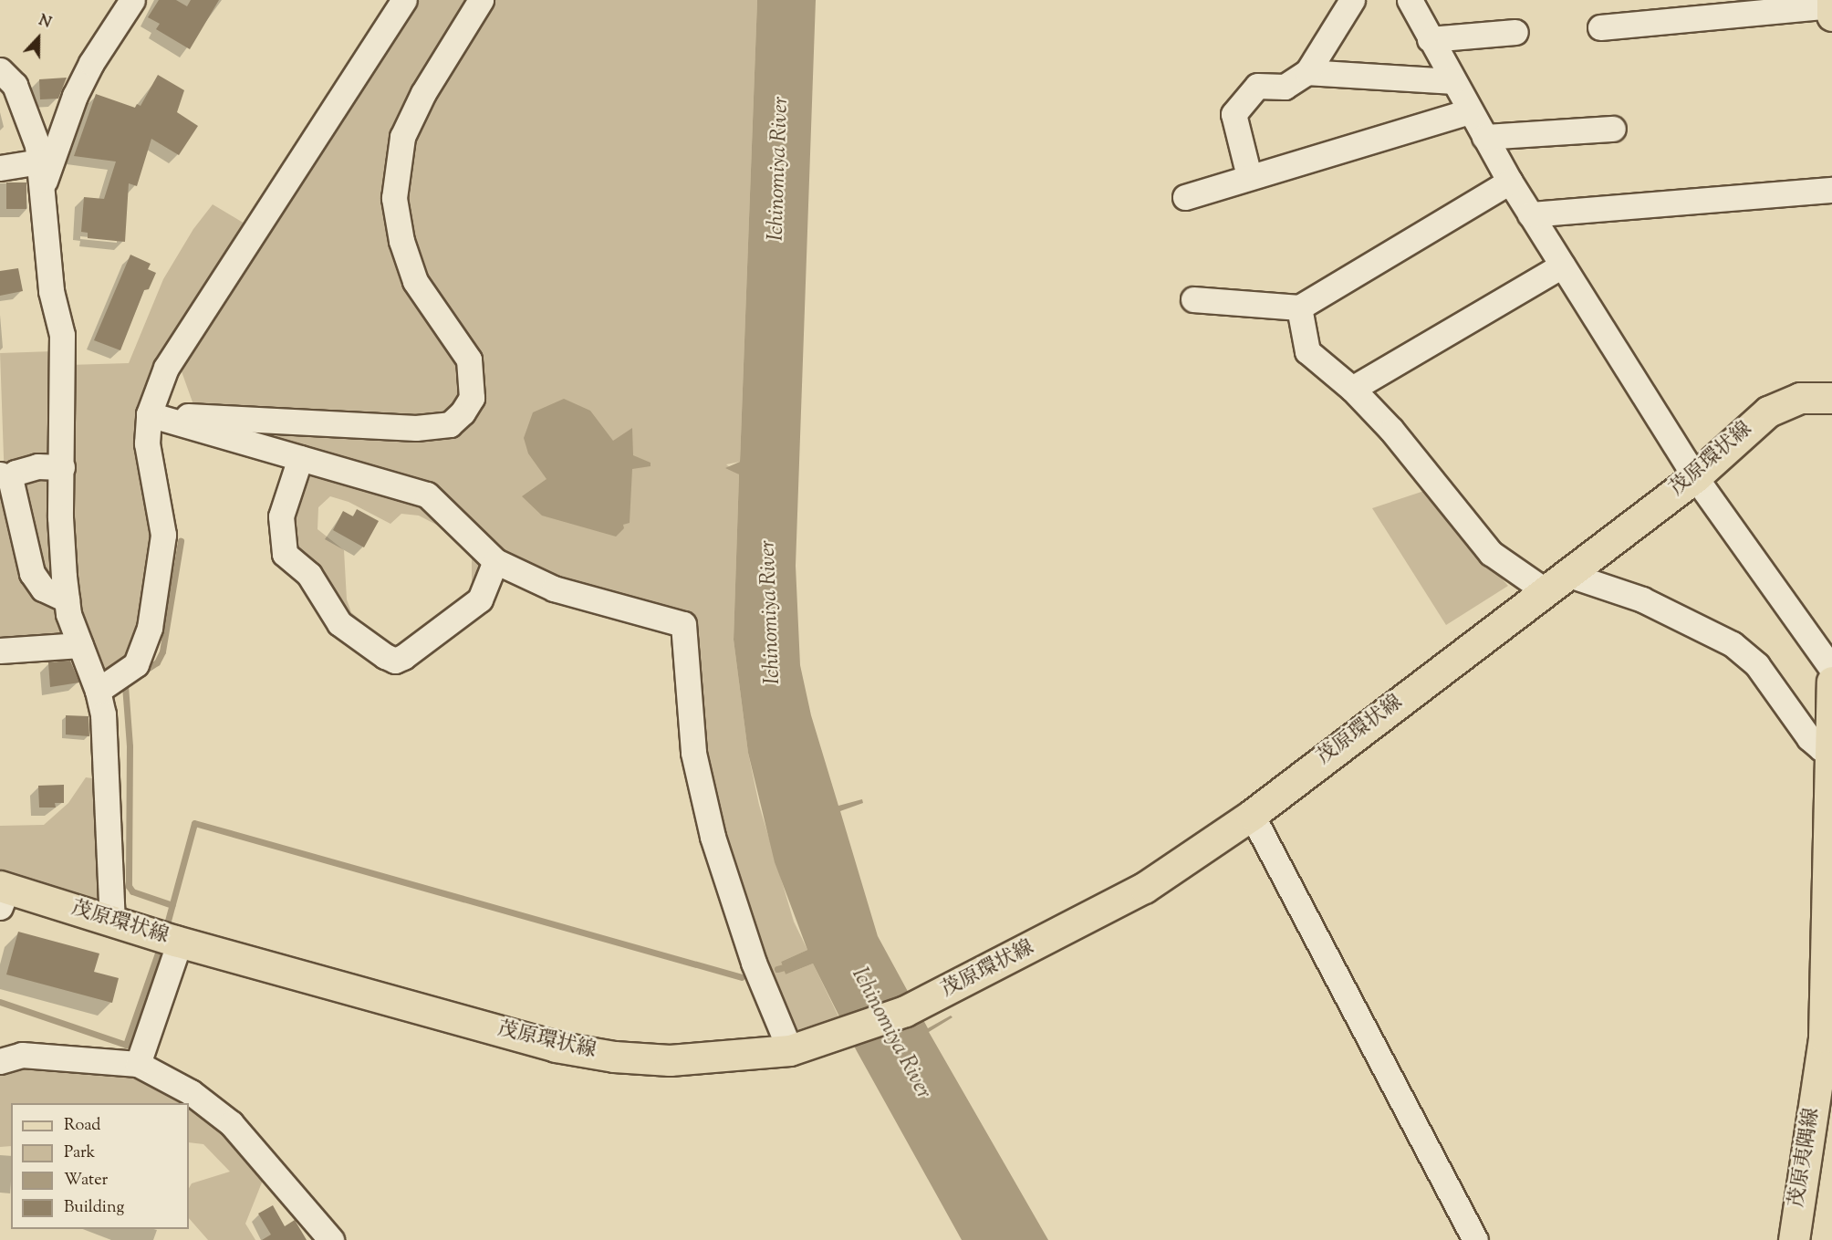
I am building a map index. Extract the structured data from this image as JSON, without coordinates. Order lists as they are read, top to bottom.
{
  "streets": {
    "main road": ["茂原環状線", "茂原夷隅線"]
  },
  "water": ["Ichinomiya River"],
  "legend": [
    "Road",
    "Park",
    "Water",
    "Building"
  ],
  "north": "top"
}
